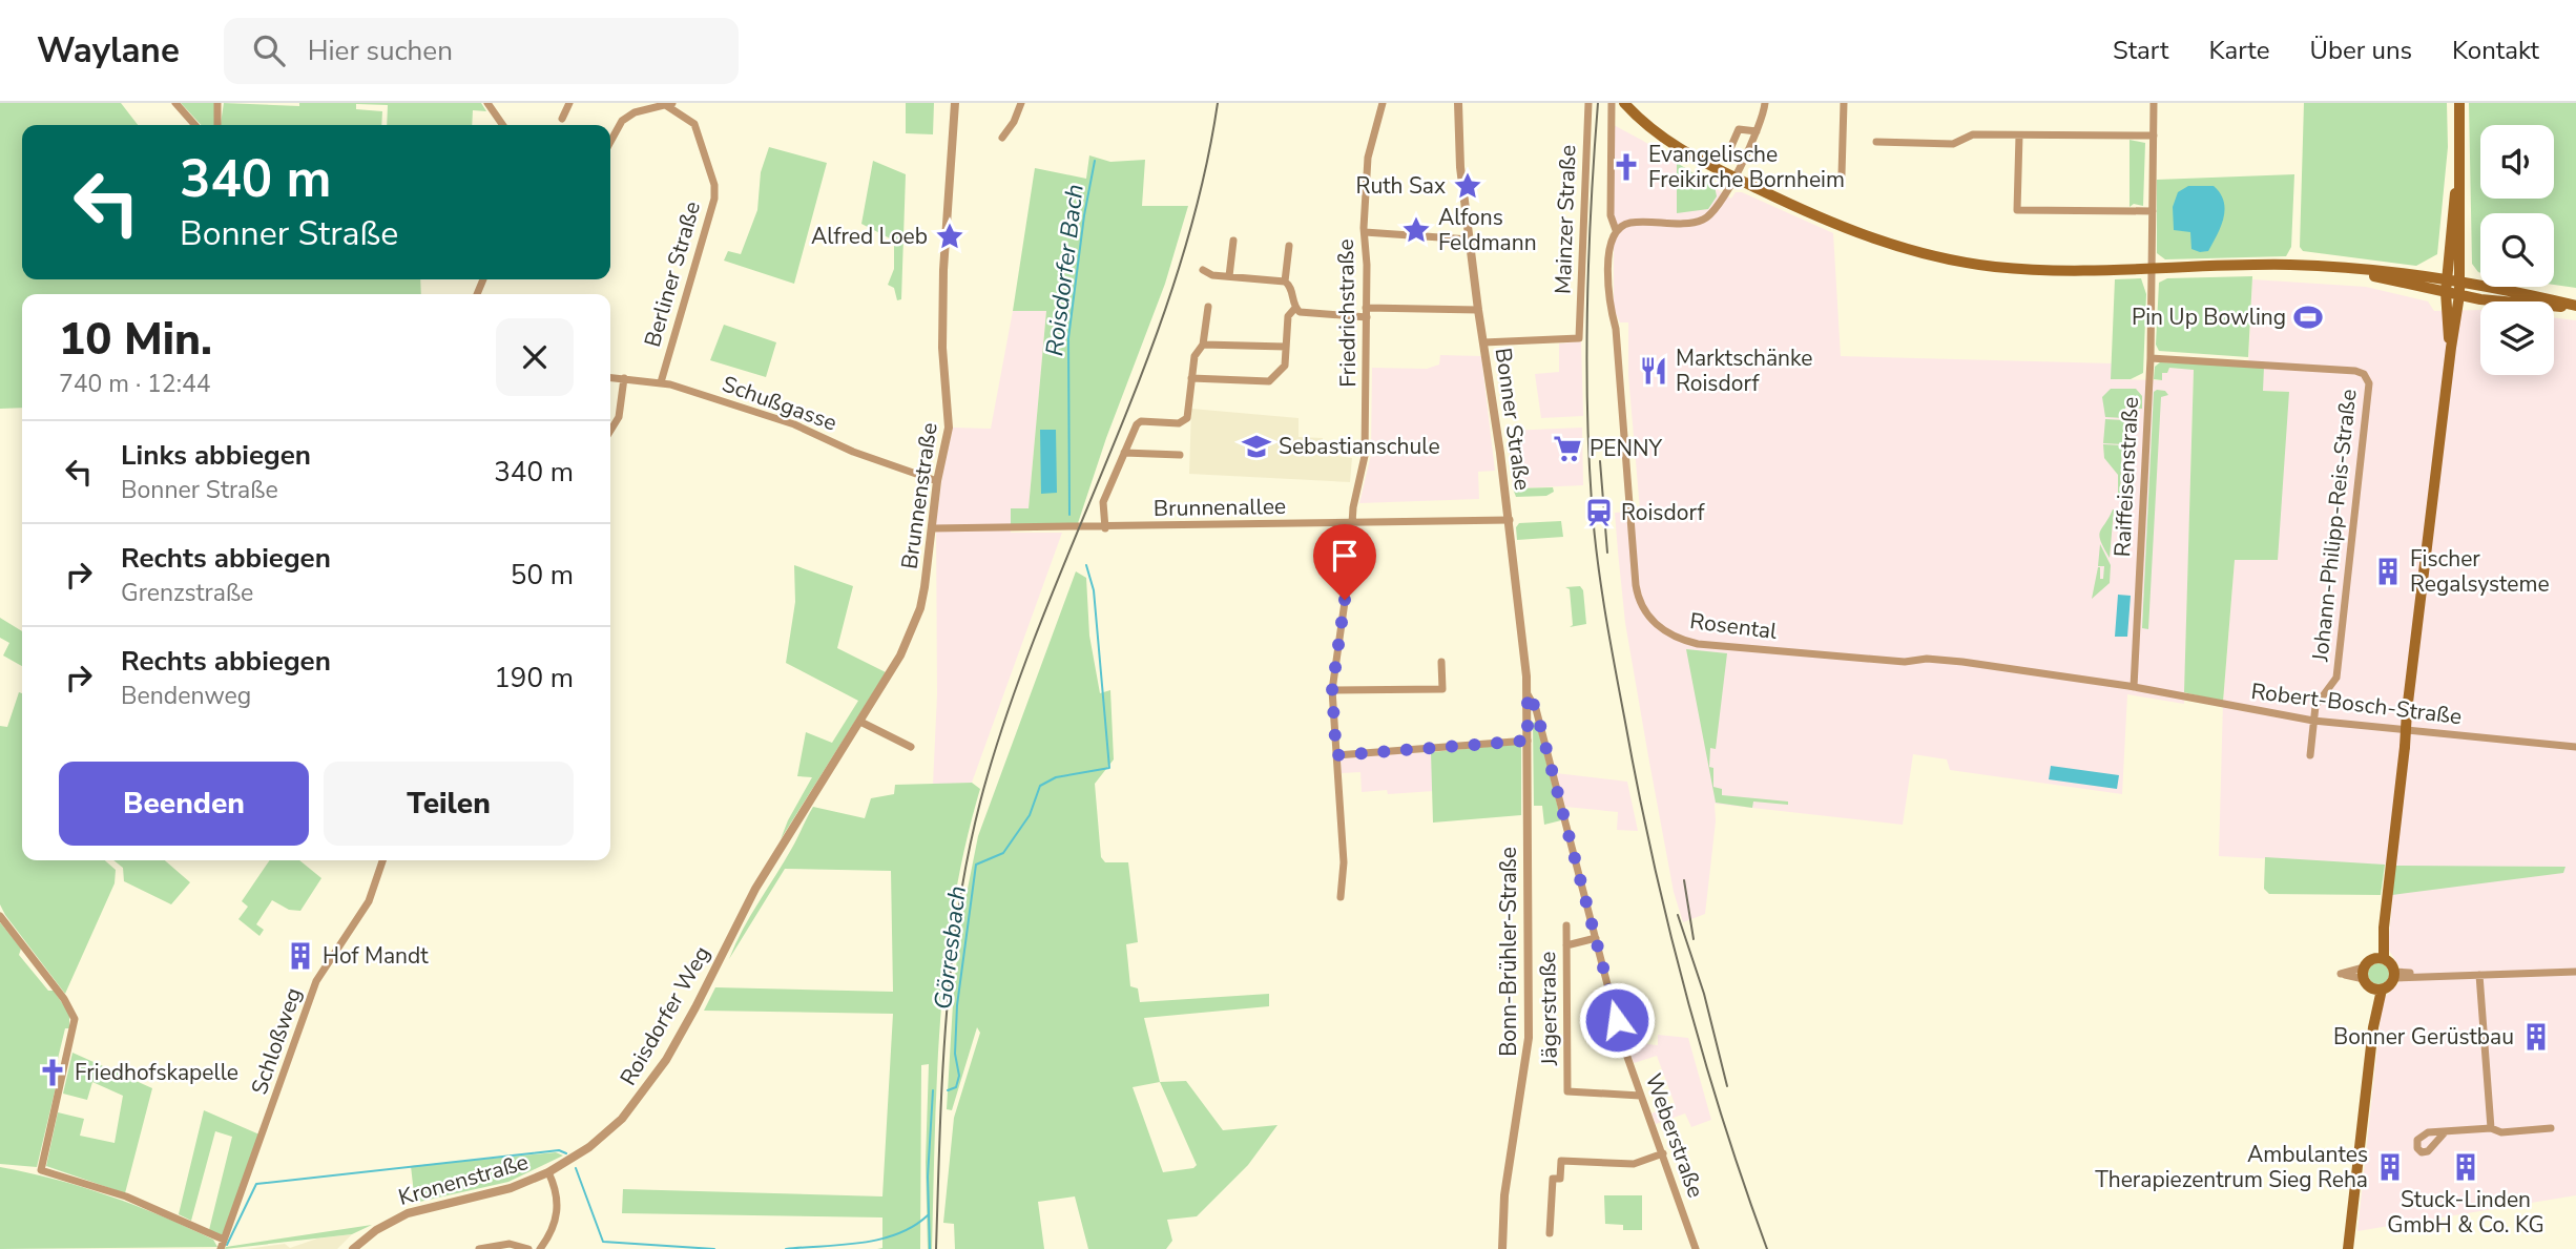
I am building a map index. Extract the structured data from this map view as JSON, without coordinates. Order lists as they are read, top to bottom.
{
  "streets": {
    "street": [
      "Mainzer Straße",
      "Berliner Straße",
      "Friedrichstraße",
      "Schußgasse",
      "Bonner Straße",
      "Raiffeisenstraße",
      "Brunnenstraße",
      "Brunnenallee",
      "Johann-Philipp-Reis-Straße",
      "Rosental",
      "Robert-Bosch-Straße",
      "Bonn-Brühler-Straße",
      "Jägerstraße",
      "Roisdorfer Weg",
      "Schloßweg",
      "Weberstraße",
      "Kronenstraße"
    ]
  },
  "crossings": [
    ["Mainzer Straße", "Bonner Straße"],
    ["Berliner Straße", "Schußgasse"],
    ["Friedrichstraße", "Brunnenallee"],
    ["Schußgasse", "Brunnenstraße"],
    ["Bonner Straße", "Brunnenallee"],
    ["Bonner Straße", "Bonn-Brühler-Straße"],
    ["Bonner Straße", "Weberstraße"],
    ["Raiffeisenstraße", "Johann-Philipp-Reis-Straße"],
    ["Raiffeisenstraße", "Rosental"],
    ["Raiffeisenstraße", "Robert-Bosch-Straße"],
    ["Brunnenstraße", "Brunnenallee"],
    ["Brunnenstraße", "Roisdorfer Weg"],
    ["Johann-Philipp-Reis-Straße", "Robert-Bosch-Straße"],
    ["Rosental", "Robert-Bosch-Straße"],
    ["Jägerstraße", "Weberstraße"],
    ["Roisdorfer Weg", "Kronenstraße"]
  ],
  "water": ["Roisdorfer Bach", "Görresbach"],
  "places": {
    "church": ["Evangelische Freikirche Bornheim", "Friedhofskapelle"],
    "place": ["Ruth Sax", "Alfons Feldmann", "Alfred Loeb"],
    "sports": ["Pin Up Bowling"],
    "restaurant": ["Marktschänke Roisdorf"],
    "school or university": ["Sebastianschule"],
    "supermarket": ["PENNY"],
    "station": ["Roisdorf"],
    "building": [
      "Fischer Regalsysteme",
      "Hof Mandt",
      "Bonner Gerüstbau",
      "Ambulantes Therapiezentrum Sieg Reha",
      "Stuck-Linden GmbH & Co. KG"
    ]
  },
  "page": {
    "header": "Waylane",
    "search": "Hier suchen",
    "nav": [
      "Start",
      "Karte",
      "Über uns",
      "Kontakt"
    ],
    "turn": ["340 m", "Bonner Straße"],
    "heading": ["10 Min.", "740 m · 12:44"],
    "list": [
      {
        "name": "Links abbiegen",
        "note": "Bonner Straße",
        "value": "340 m"
      },
      {
        "name": "Rechts abbiegen",
        "note": "Grenzstraße",
        "value": "50 m"
      },
      {
        "name": "Rechts abbiegen",
        "note": "Bendenweg",
        "value": "190 m"
      }
    ],
    "buttons": ["Beenden", "Teilen"]
  }
}
